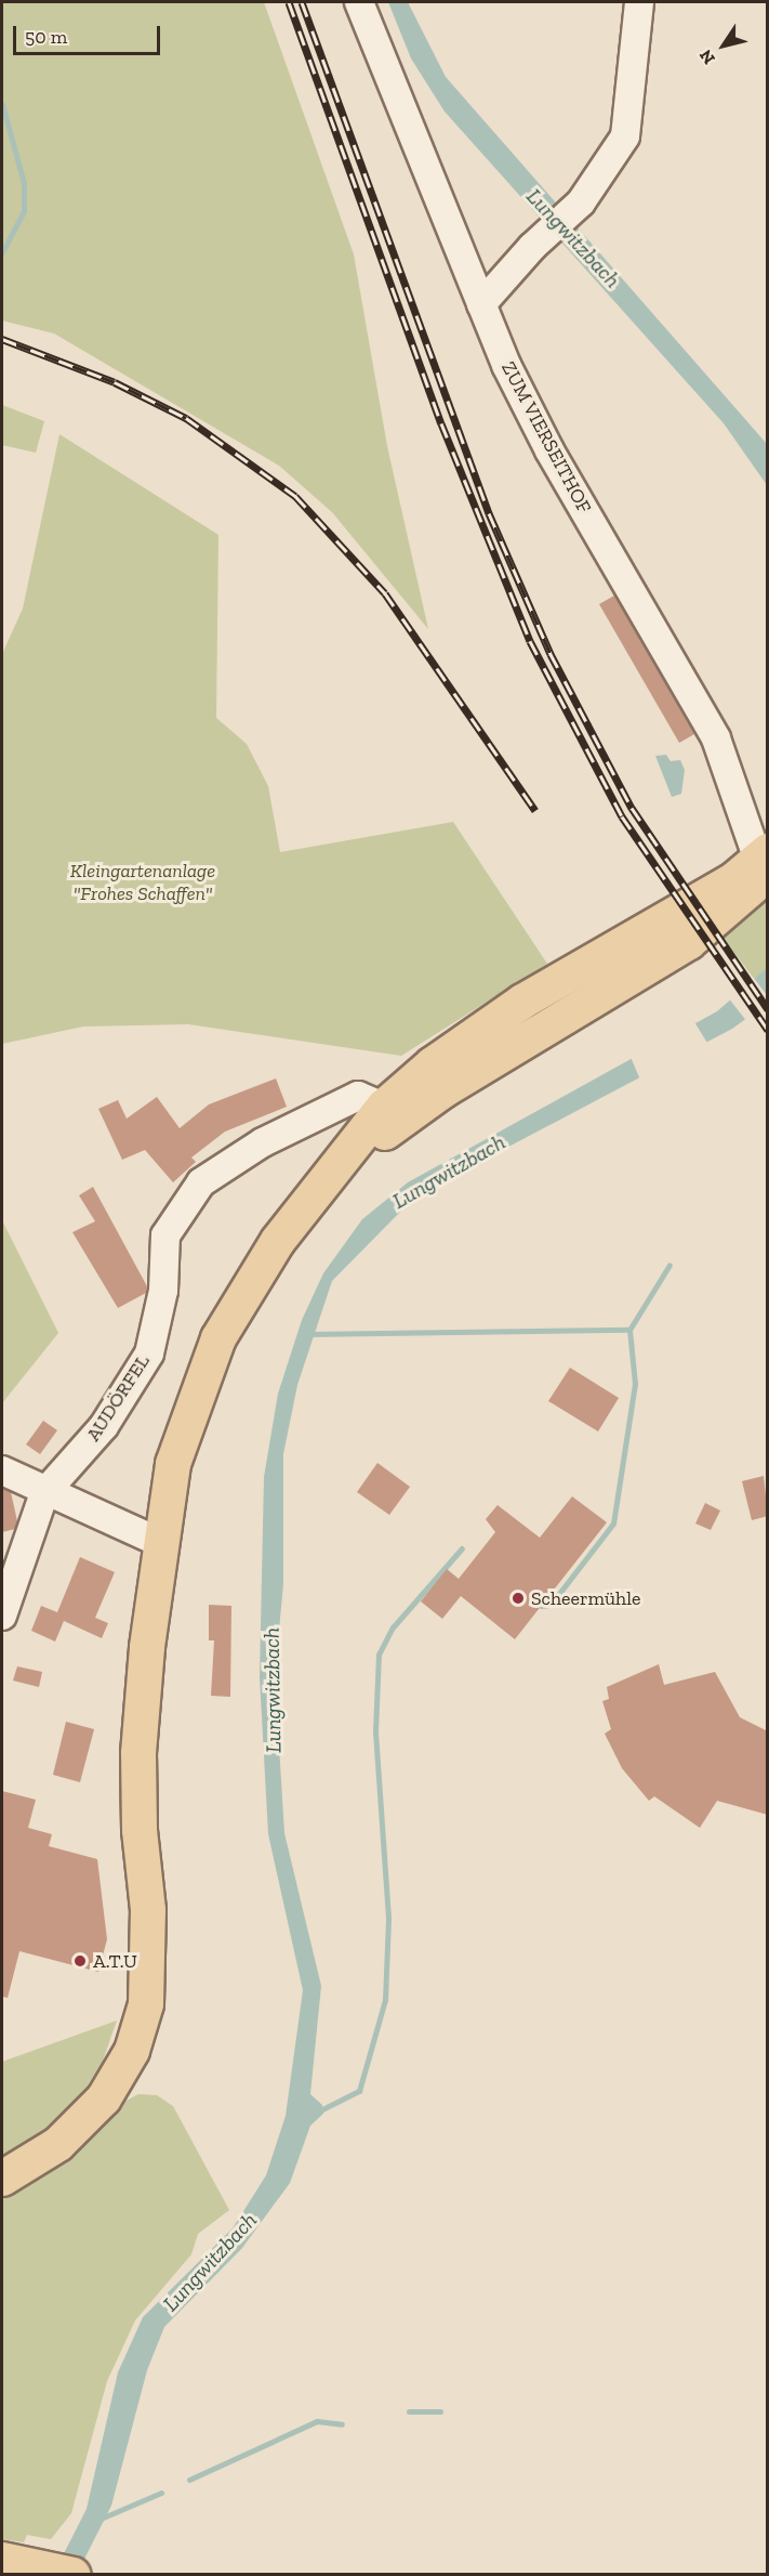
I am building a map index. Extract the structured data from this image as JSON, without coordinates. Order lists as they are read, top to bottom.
{
  "streets": {
    "street": ["ZUM VIERSEITHOF", "AUDÖRFEL"]
  },
  "water": ["Lungwitzbach"],
  "parks": ["Kleingartenanlage \"Frohes Schaffen\""],
  "places": ["Scheermühle", "A.T.U"],
  "scale_bar": "50 m",
  "north": "bottom left"
}
